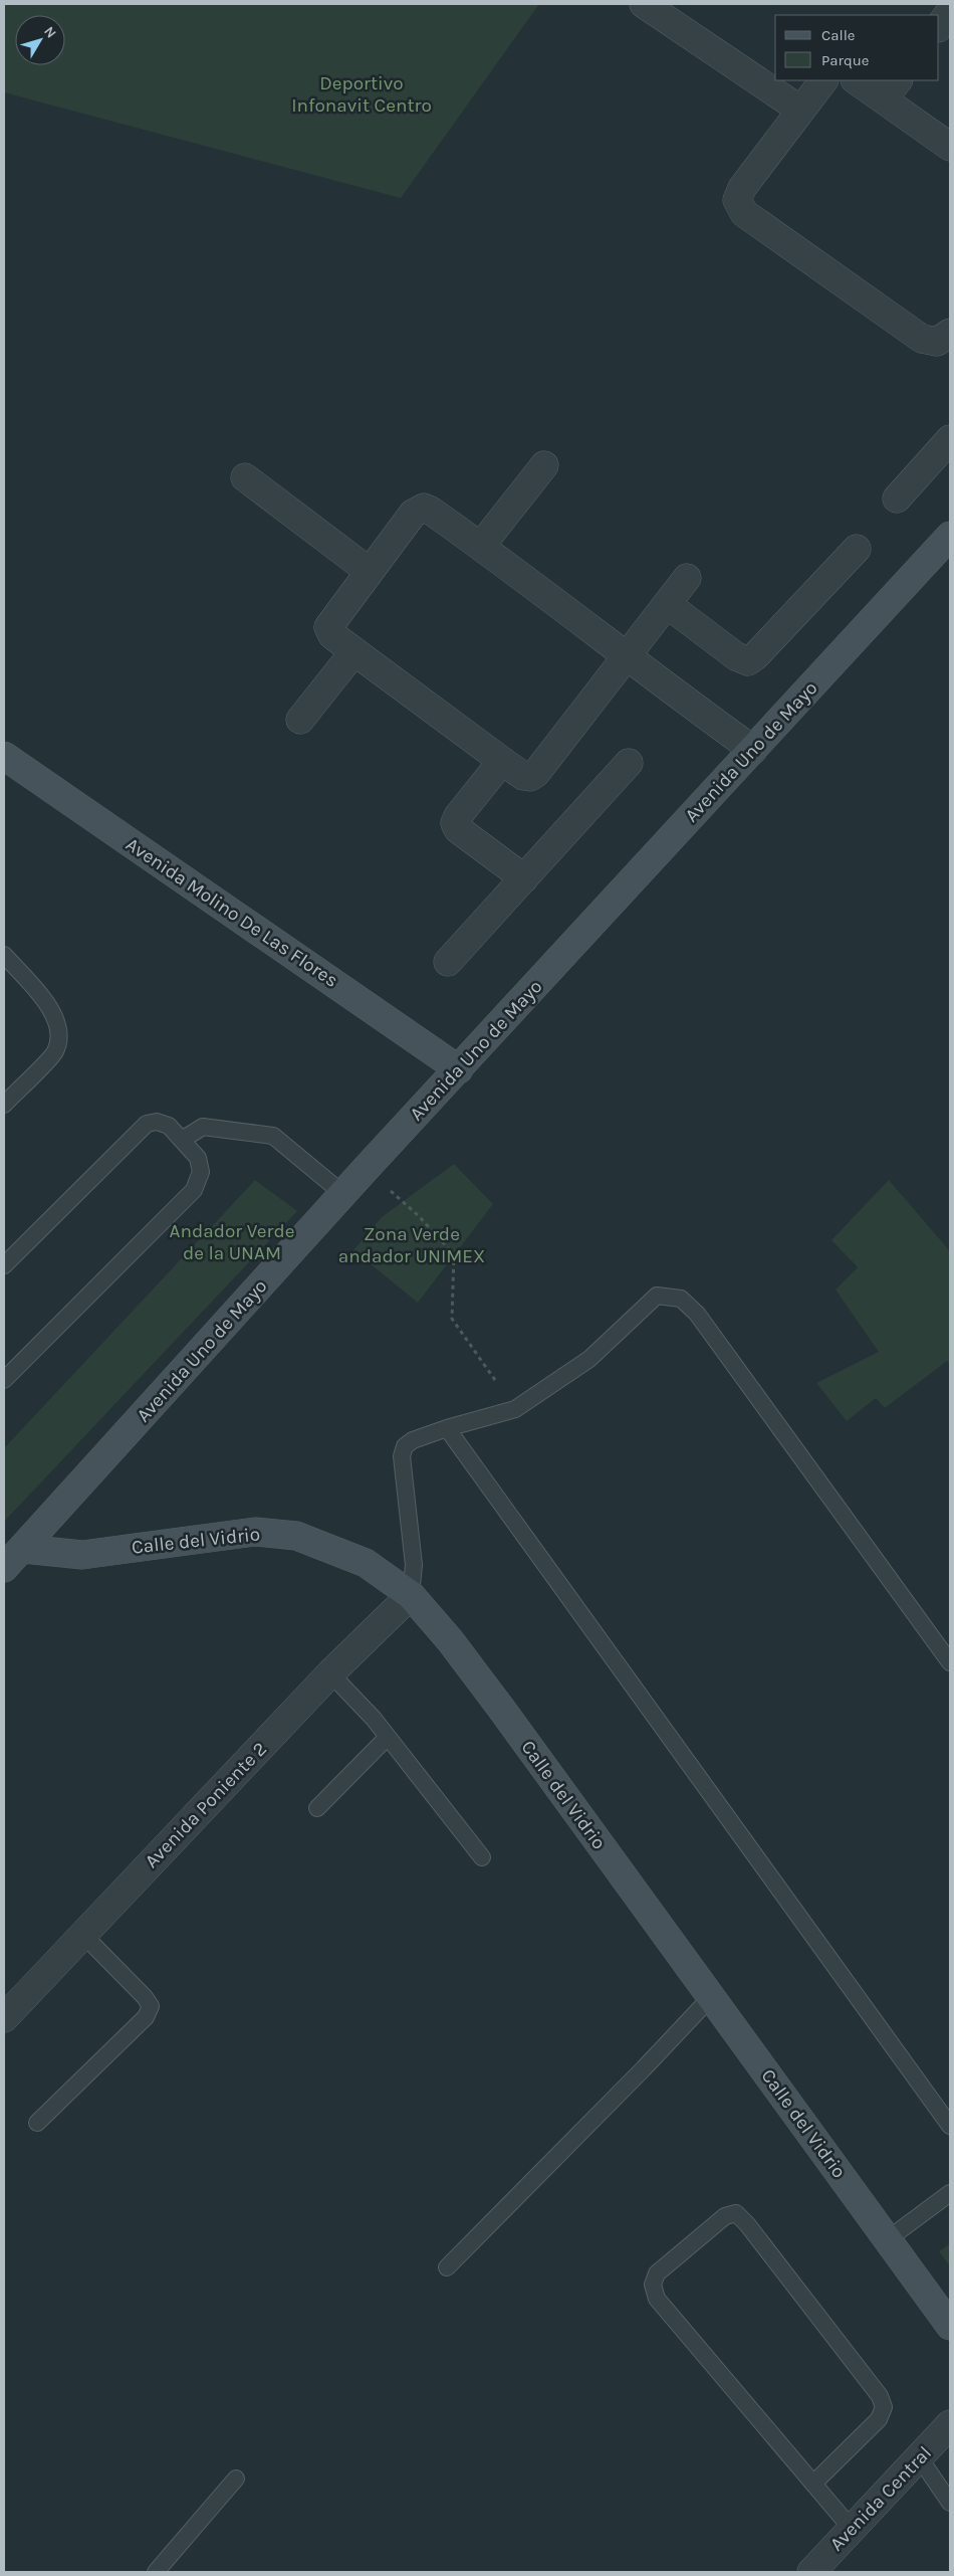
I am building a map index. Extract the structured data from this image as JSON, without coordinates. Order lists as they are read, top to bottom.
{
  "streets": {
    "main road": ["Avenida Uno de Mayo", "Avenida Molino De Las Flores", "Calle del Vidrio"],
    "street": ["Avenida Poniente 2", "Avenida Central"]
  },
  "crossings": [
    ["Avenida Uno de Mayo", "Avenida Molino De Las Flores"],
    ["Avenida Uno de Mayo", "Calle del Vidrio"],
    ["Calle del Vidrio", "Avenida Poniente 2"]
  ],
  "parks": ["Deportivo Infonavit Centro", "Andador Verde de la UNAM", "Zona Verde andador UNIMEX"],
  "legend": ["Calle", "Parque"],
  "north": "top right"
}
